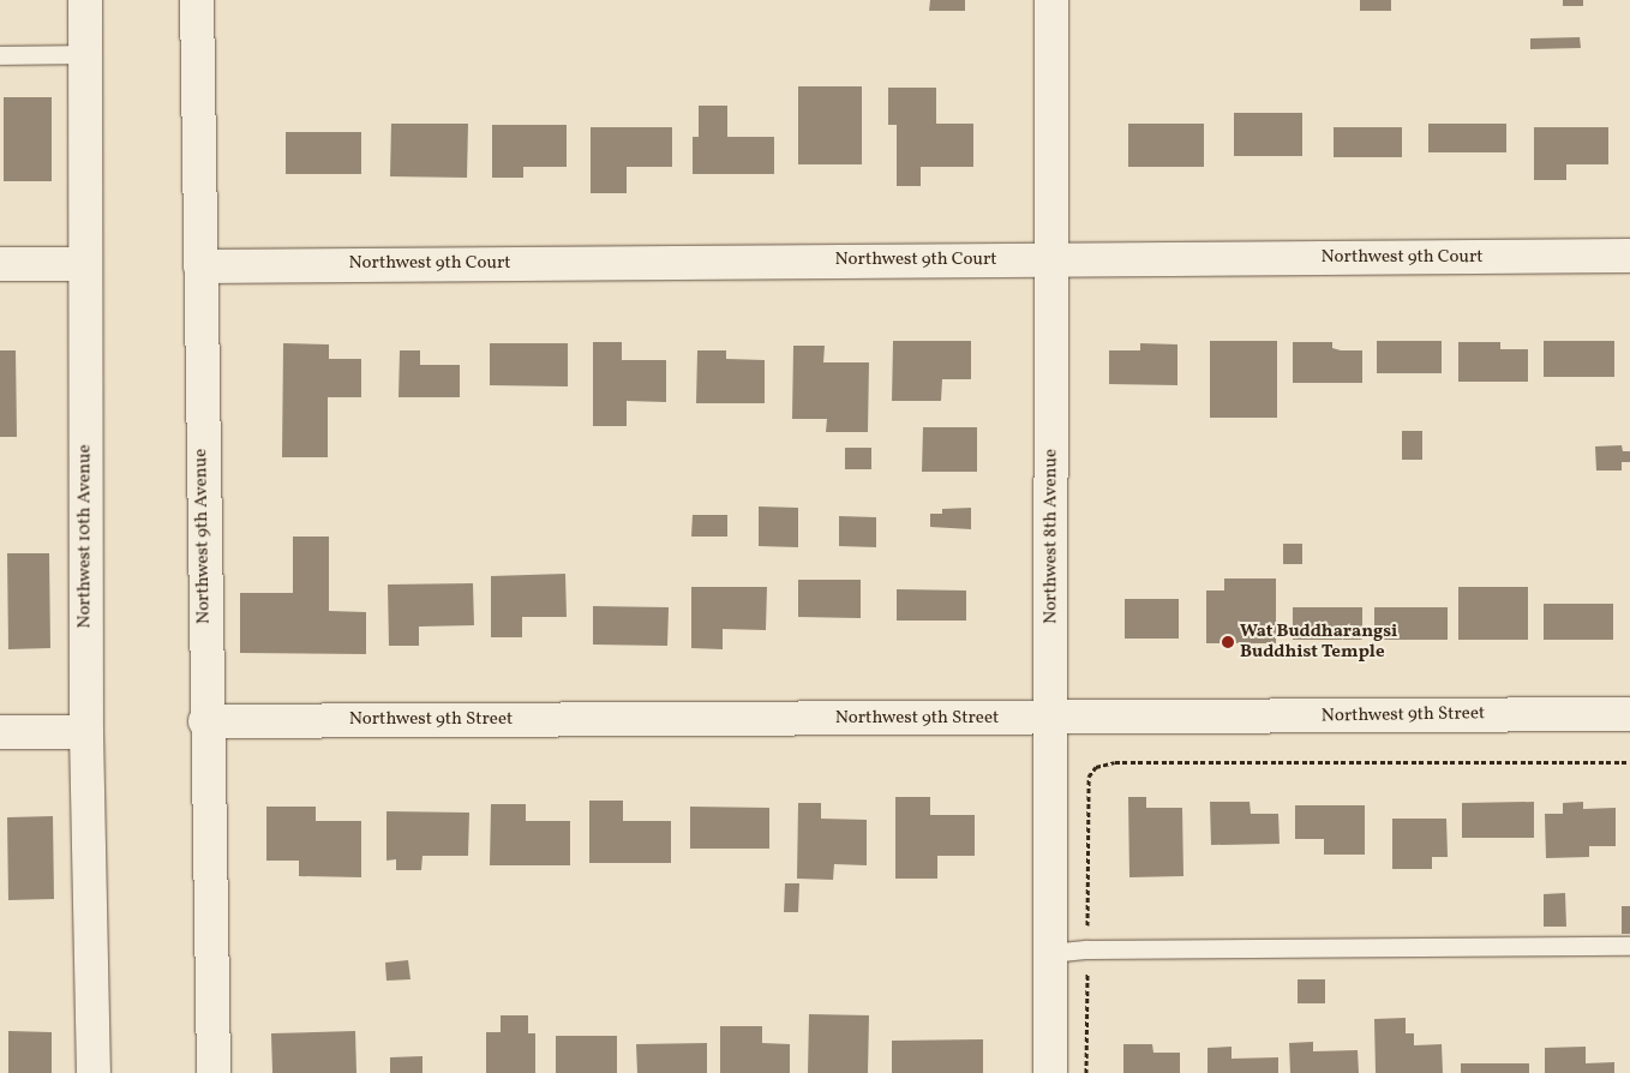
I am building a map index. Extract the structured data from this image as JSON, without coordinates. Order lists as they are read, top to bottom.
{
  "streets": {
    "street": [
      "Northwest 9th Court",
      "Northwest 10th Avenue",
      "Northwest 9th Avenue",
      "Northwest 8th Avenue",
      "Northwest 9th Street"
    ]
  },
  "crossings": [
    ["Northwest 9th Court", "Northwest 9th Avenue"],
    ["Northwest 9th Court", "Northwest 8th Avenue"],
    ["Northwest 9th Avenue", "Northwest 9th Street"],
    ["Northwest 8th Avenue", "Northwest 9th Street"]
  ],
  "places": ["Wat Buddharangsi Buddhist Temple"]
}
